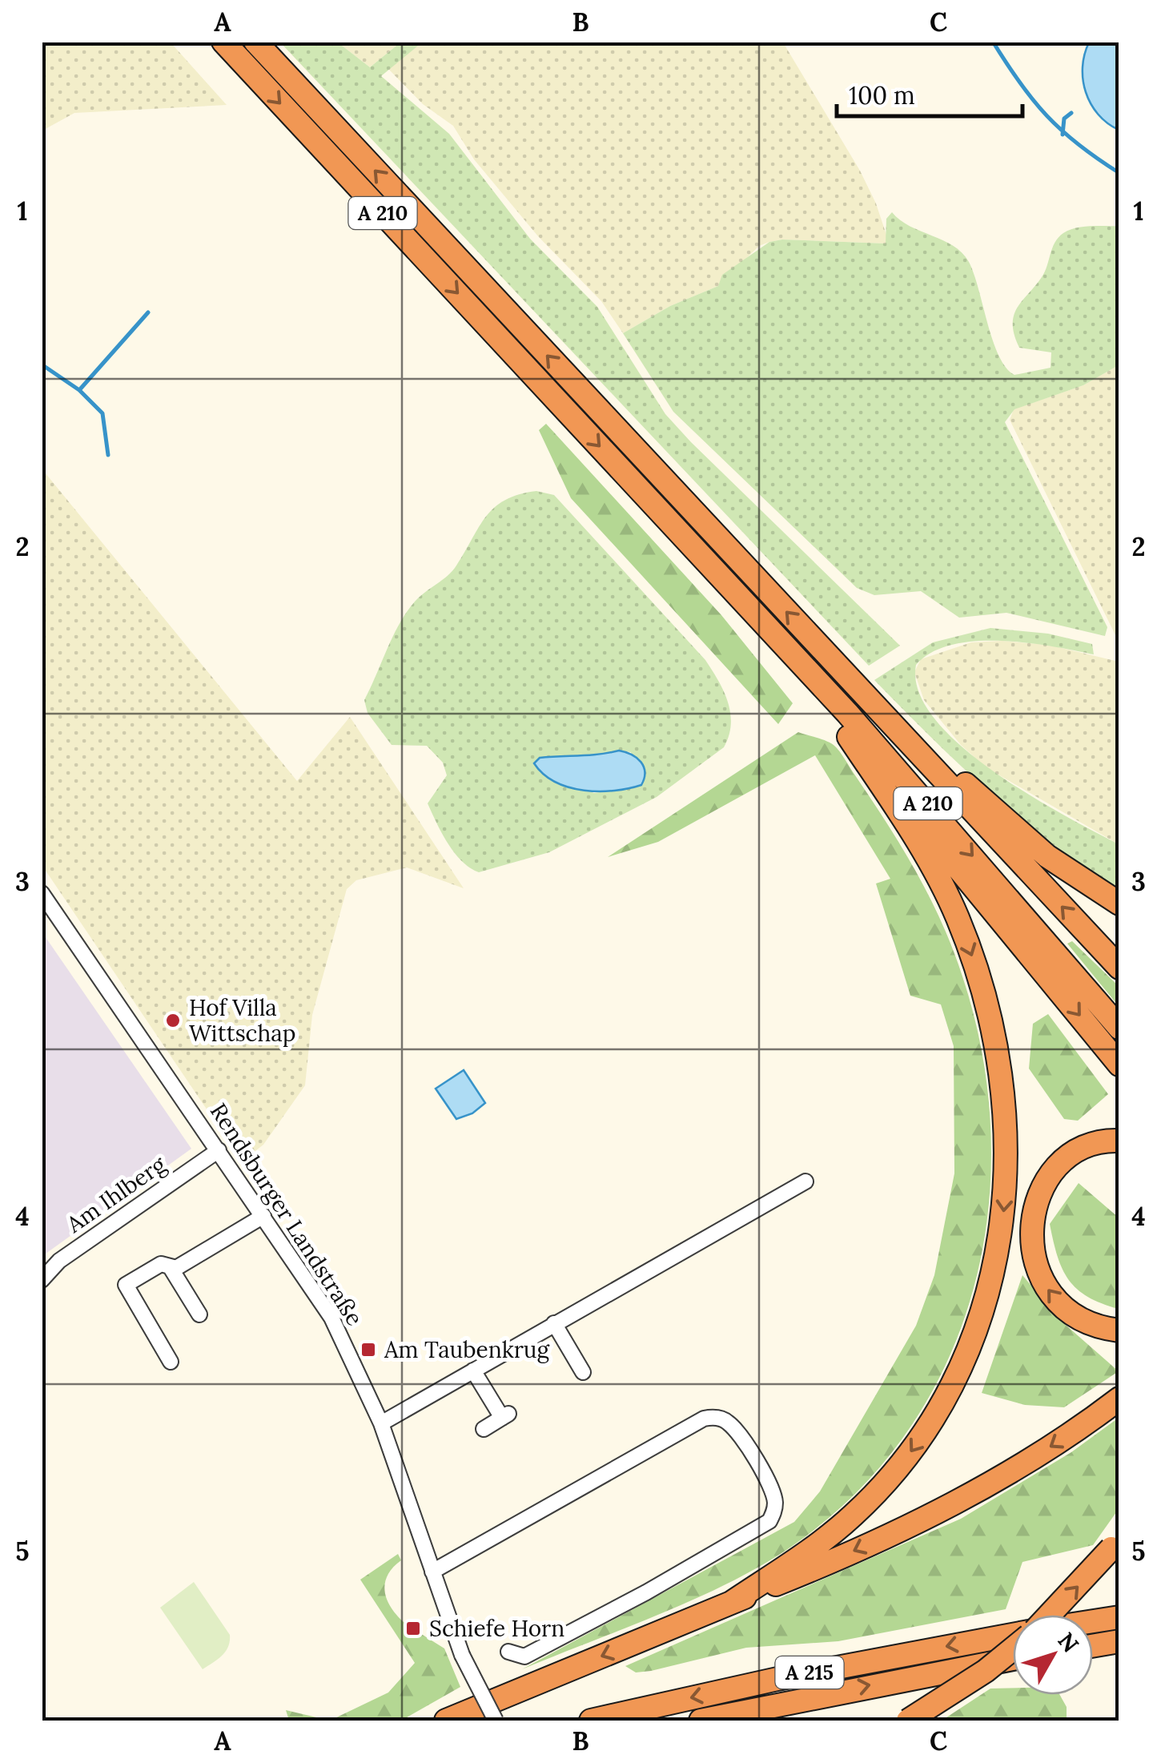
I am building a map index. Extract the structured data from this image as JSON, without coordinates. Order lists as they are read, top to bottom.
{
  "streets": {
    "highway": ["A 210", "A 215"],
    "street": ["Am Ihlberg", "Rendsburger Landstraße"]
  },
  "crossings": [
    ["Am Ihlberg", "Rendsburger Landstraße"]
  ],
  "places": {
    "other": ["Hof Villa Wittschap"],
    "transit": ["Am Taubenkrug", "Schiefe Horn"]
  },
  "scale_bar": "100 m",
  "north": "top right",
  "grid": {
    "columns": ["A", "B", "C"],
    "rows": [
      "1",
      "2",
      "3",
      "4",
      "5"
    ]
  }
}
